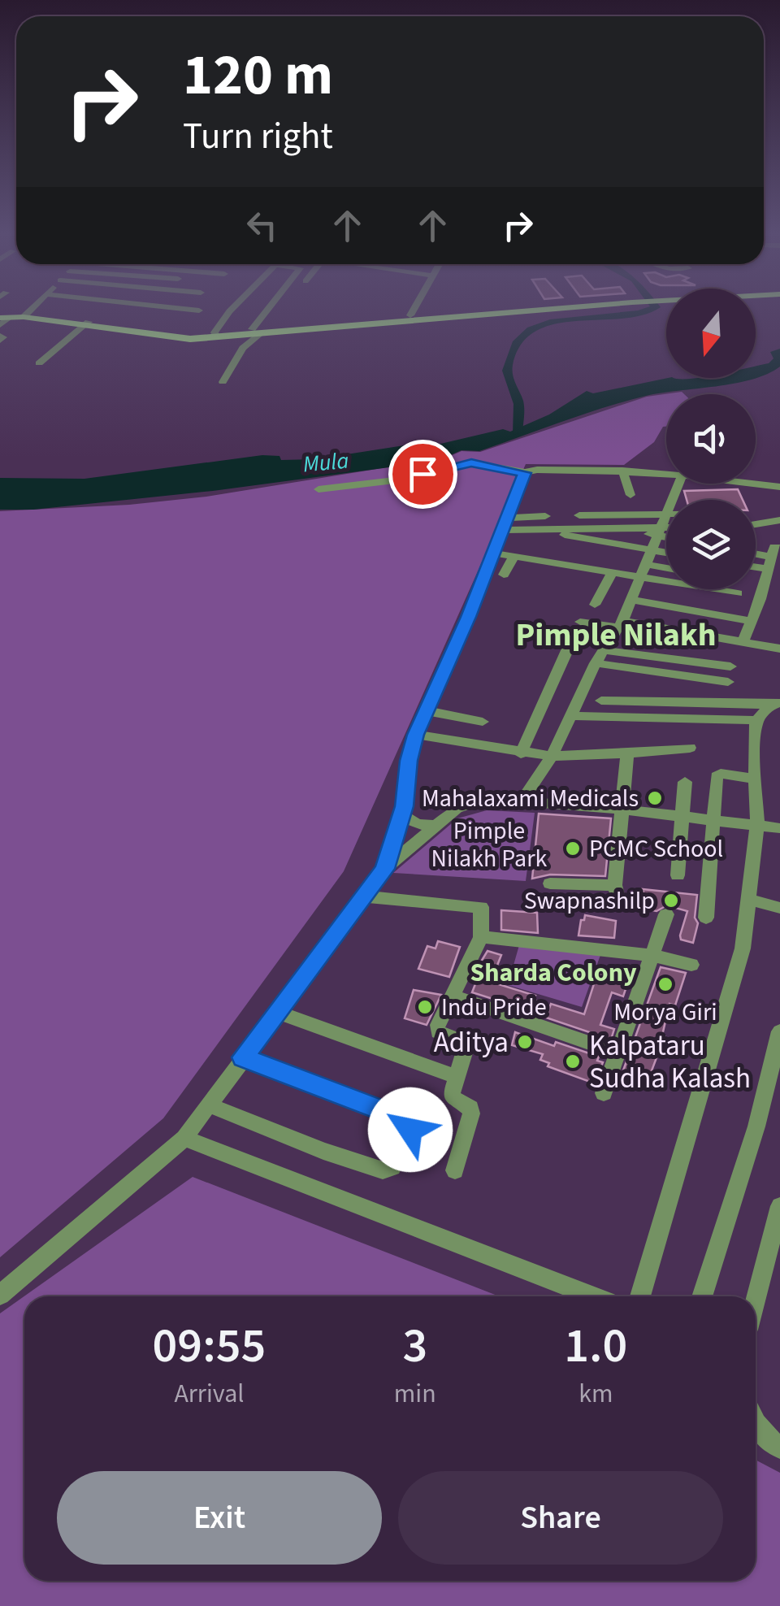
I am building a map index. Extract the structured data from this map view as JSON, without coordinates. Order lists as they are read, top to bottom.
{
  "districts": ["Pimple Nilakh", "Sharda Colony"],
  "water": ["Mula"],
  "parks": ["Pimple Nilakh Park"],
  "places": [
    "Mahalaxami Medicals",
    "PCMC School",
    "Swapnashilp",
    "Morya Giri",
    "Indu Pride",
    "Aditya",
    "Kalpataru Sudha Kalash"
  ],
  "north": "bottom",
  "page": {
    "turn": ["120 m", "Turn right"],
    "eta": [
      "09:55",
      "Arrival",
      "3",
      "min",
      "1.0",
      "km"
    ],
    "buttons": ["Exit", "Share"]
  }
}
